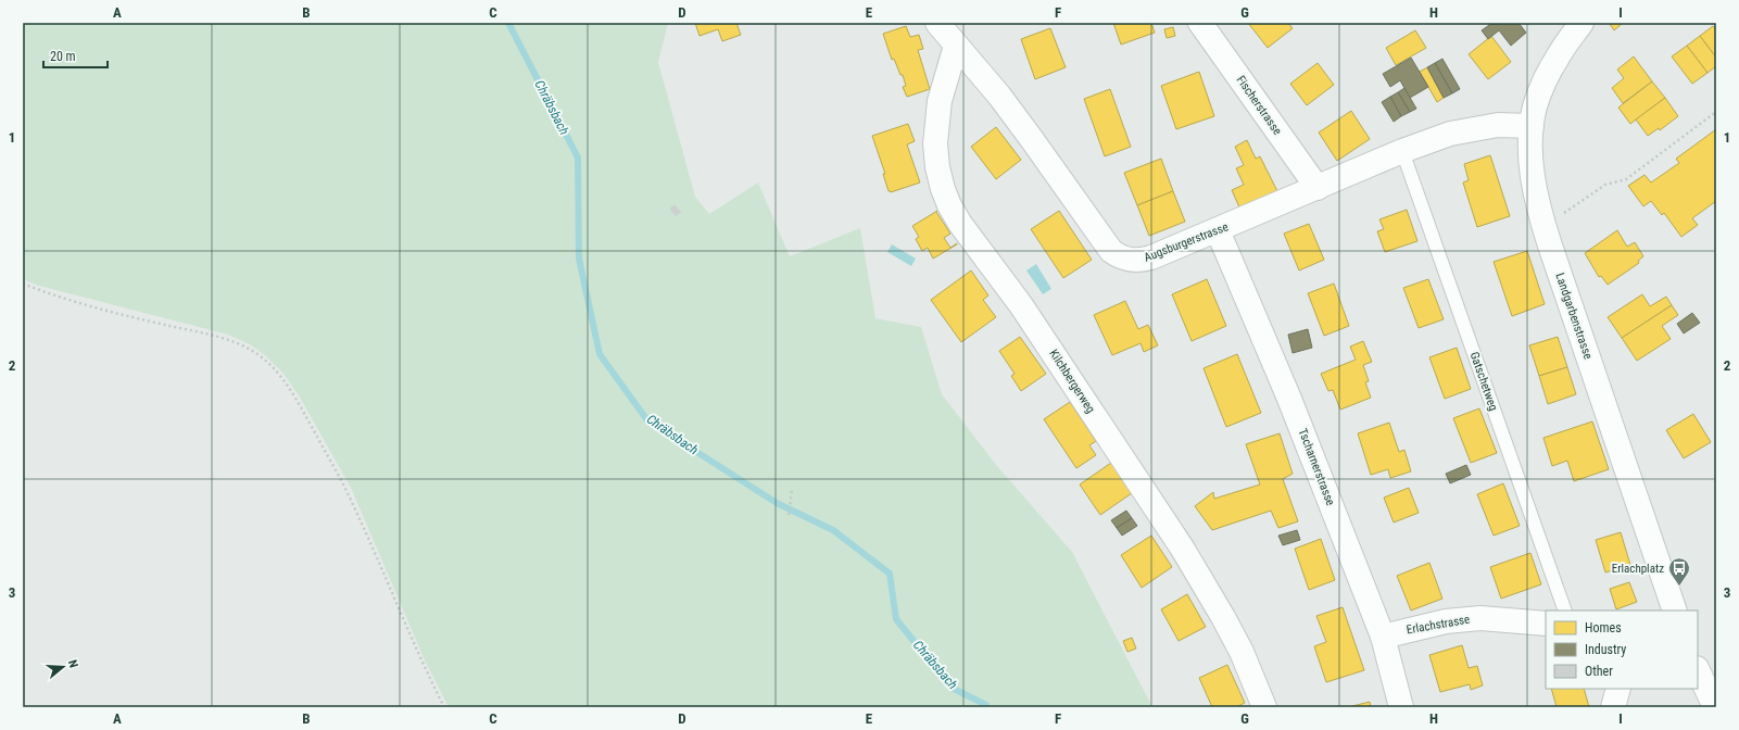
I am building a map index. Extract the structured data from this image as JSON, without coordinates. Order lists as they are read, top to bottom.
{
  "streets": {
    "street": [
      "Fischerstrasse",
      "Augsburgerstrasse",
      "Landgarbenstrasse",
      "Kilchbergerweg",
      "Tscharnerstrasse",
      "Erlachstrasse"
    ],
    "lane": ["Gatschetweg"]
  },
  "crossings": [
    ["Fischerstrasse", "Augsburgerstrasse"],
    ["Augsburgerstrasse", "Landgarbenstrasse"],
    ["Augsburgerstrasse", "Kilchbergerweg"],
    ["Augsburgerstrasse", "Gatschetweg"],
    ["Augsburgerstrasse", "Tscharnerstrasse"],
    ["Tscharnerstrasse", "Erlachstrasse"]
  ],
  "water": ["Chräbsbach"],
  "places": {
    "bus stop": ["Erlachplatz"]
  },
  "legend": ["Homes", "Industry", "Other"],
  "scale_bar": "20 m",
  "north": "right",
  "grid": {
    "columns": [
      "A",
      "B",
      "C",
      "D",
      "E",
      "F",
      "G",
      "H",
      "I"
    ],
    "rows": ["1", "2", "3"]
  }
}
